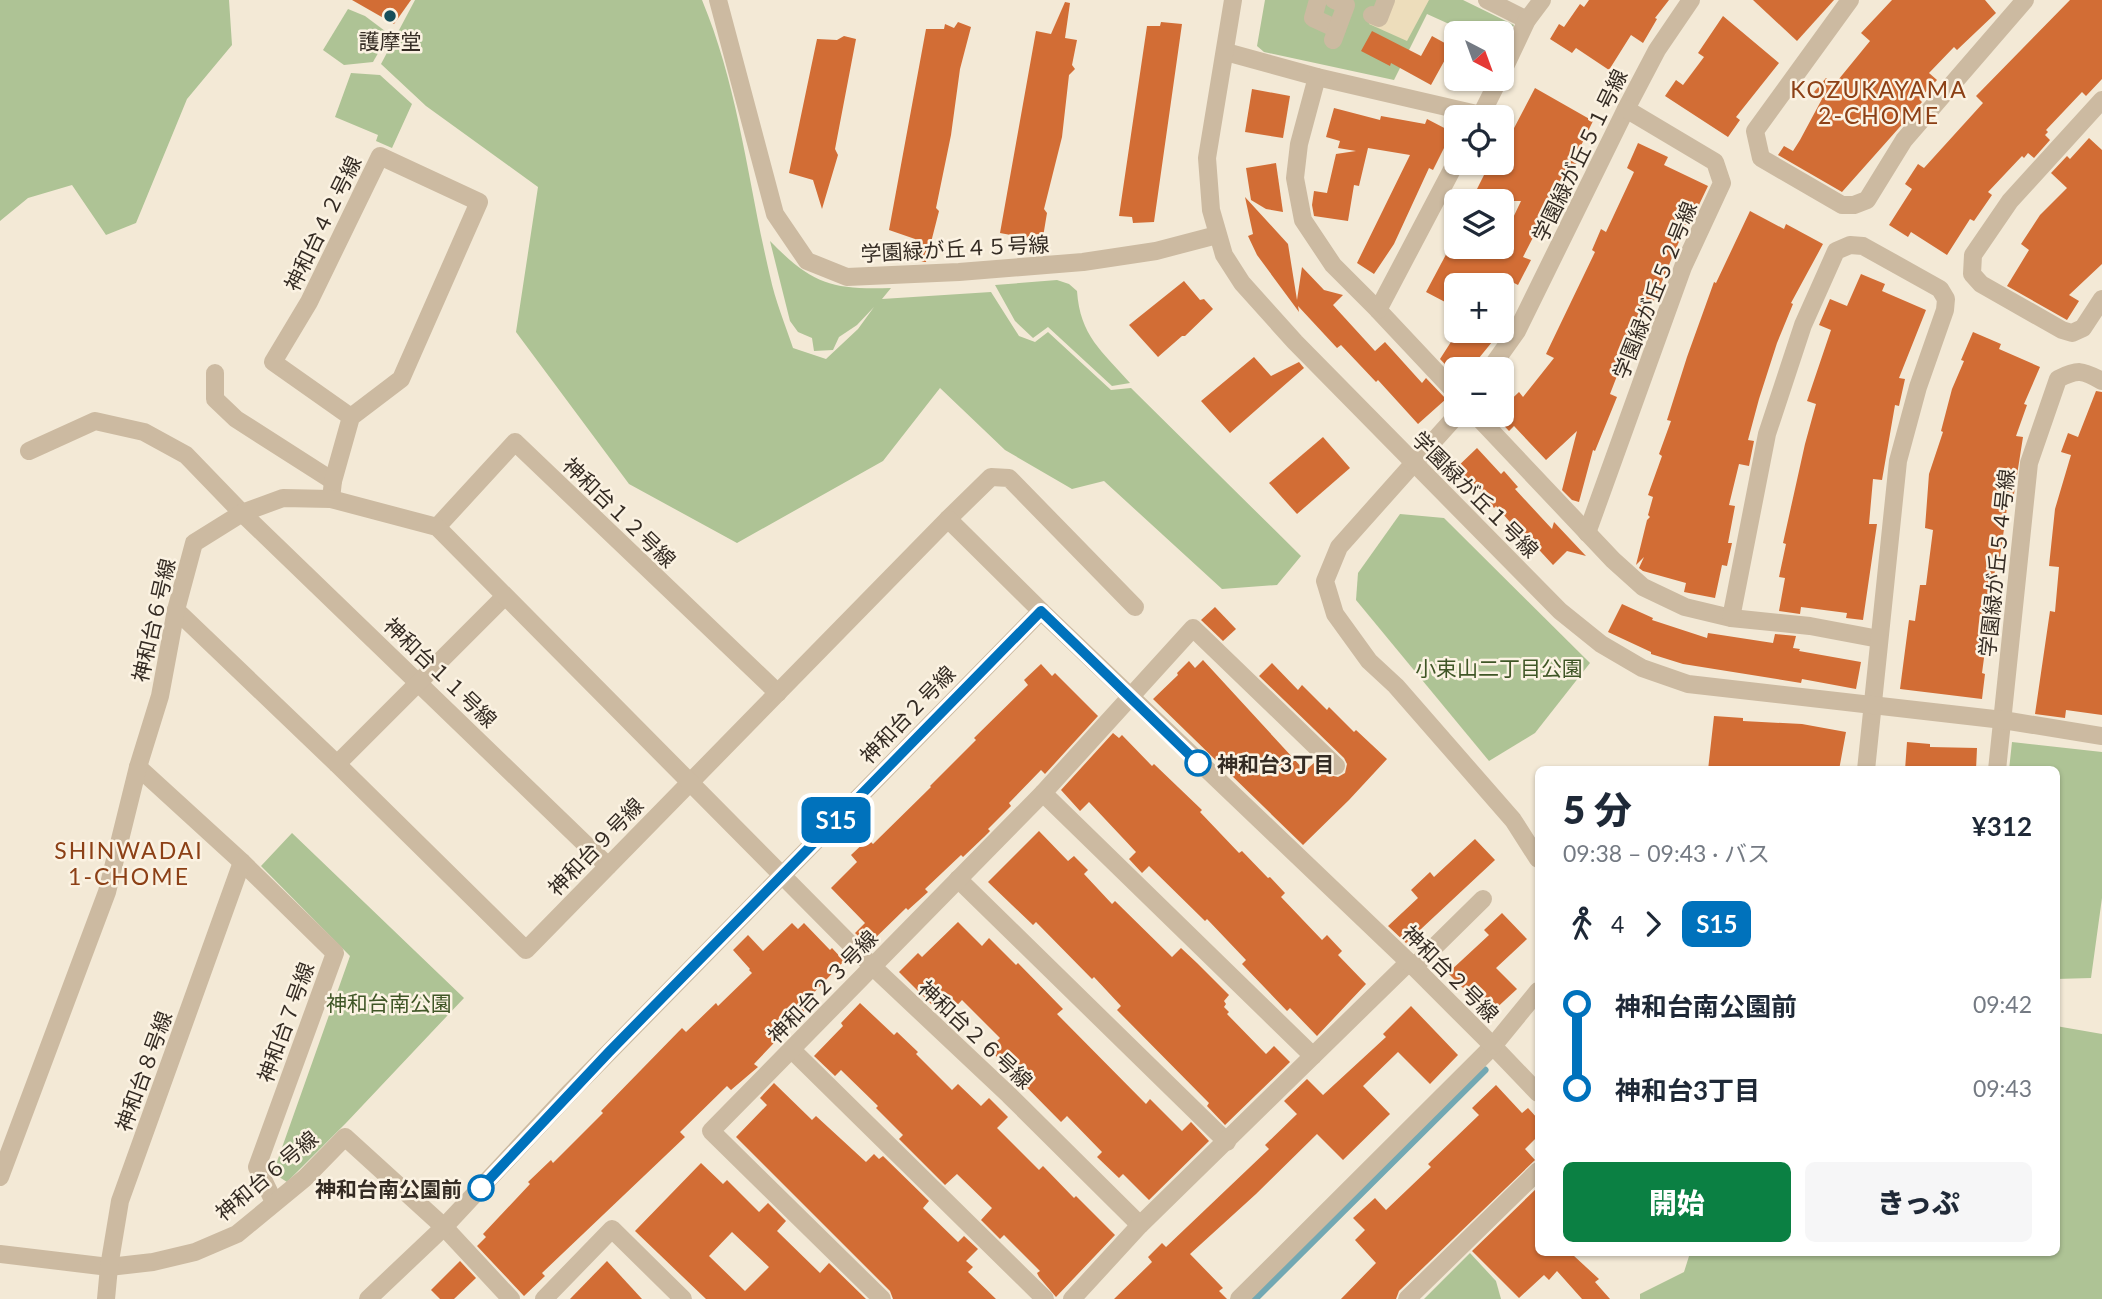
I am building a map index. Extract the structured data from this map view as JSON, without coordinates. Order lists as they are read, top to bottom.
{
  "streets": {
    "street": [
      "学園緑が丘５１号線",
      "神和台４２号線",
      "学園緑が丘４５号線",
      "学園緑が丘５２号線",
      "学園緑が丘１号線",
      "神和台１２号線",
      "学園緑が丘５４号線",
      "神和台６号線",
      "神和台１１号線",
      "神和台２号線",
      "神和台９号線",
      "神和台２３号線",
      "神和台７号線",
      "神和台２６号線",
      "神和台８号線"
    ]
  },
  "crossings": [
    ["学園緑が丘５１号線", "学園緑が丘５２号線"],
    ["学園緑が丘４５号線", "学園緑が丘１号線"],
    ["学園緑が丘１号線", "学園緑が丘５４号線"],
    ["神和台１２号線", "神和台６号線"],
    ["神和台１２号線", "神和台９号線"],
    ["神和台６号線", "神和台１１号線"],
    ["神和台６号線", "神和台２号線"],
    ["神和台６号線", "神和台９号線"],
    ["神和台６号線", "神和台７号線"],
    ["神和台６号線", "神和台８号線"],
    ["神和台１１号線", "神和台９号線"],
    ["神和台２号線", "神和台２３号線"],
    ["神和台２号線", "神和台２６号線"],
    ["神和台２３号線", "神和台２６号線"],
    ["神和台７号線", "神和台８号線"]
  ],
  "districts": ["KOZUKAYAMA 2-CHOME", "SHINWADAI 1-CHOME"],
  "parks": ["小束山二丁目公園", "神和台南公園"],
  "places": ["護摩堂", "神和台3丁目", "神和台南公園前"],
  "lines": ["bus line S15"],
  "north": "bottom right",
  "page": {
    "on_map": "S15",
    "map_buttons": ["+", "−"],
    "heading": ["5 分", "09:38 – 09:43 · バス", "¥312"],
    "legs": ["4", "S15"],
    "list": [
      {
        "name": "神和台南公園前",
        "value": "09:42"
      },
      {
        "name": "神和台3丁目",
        "value": "09:43"
      }
    ],
    "buttons": ["開始", "きっぷ"]
  }
}
